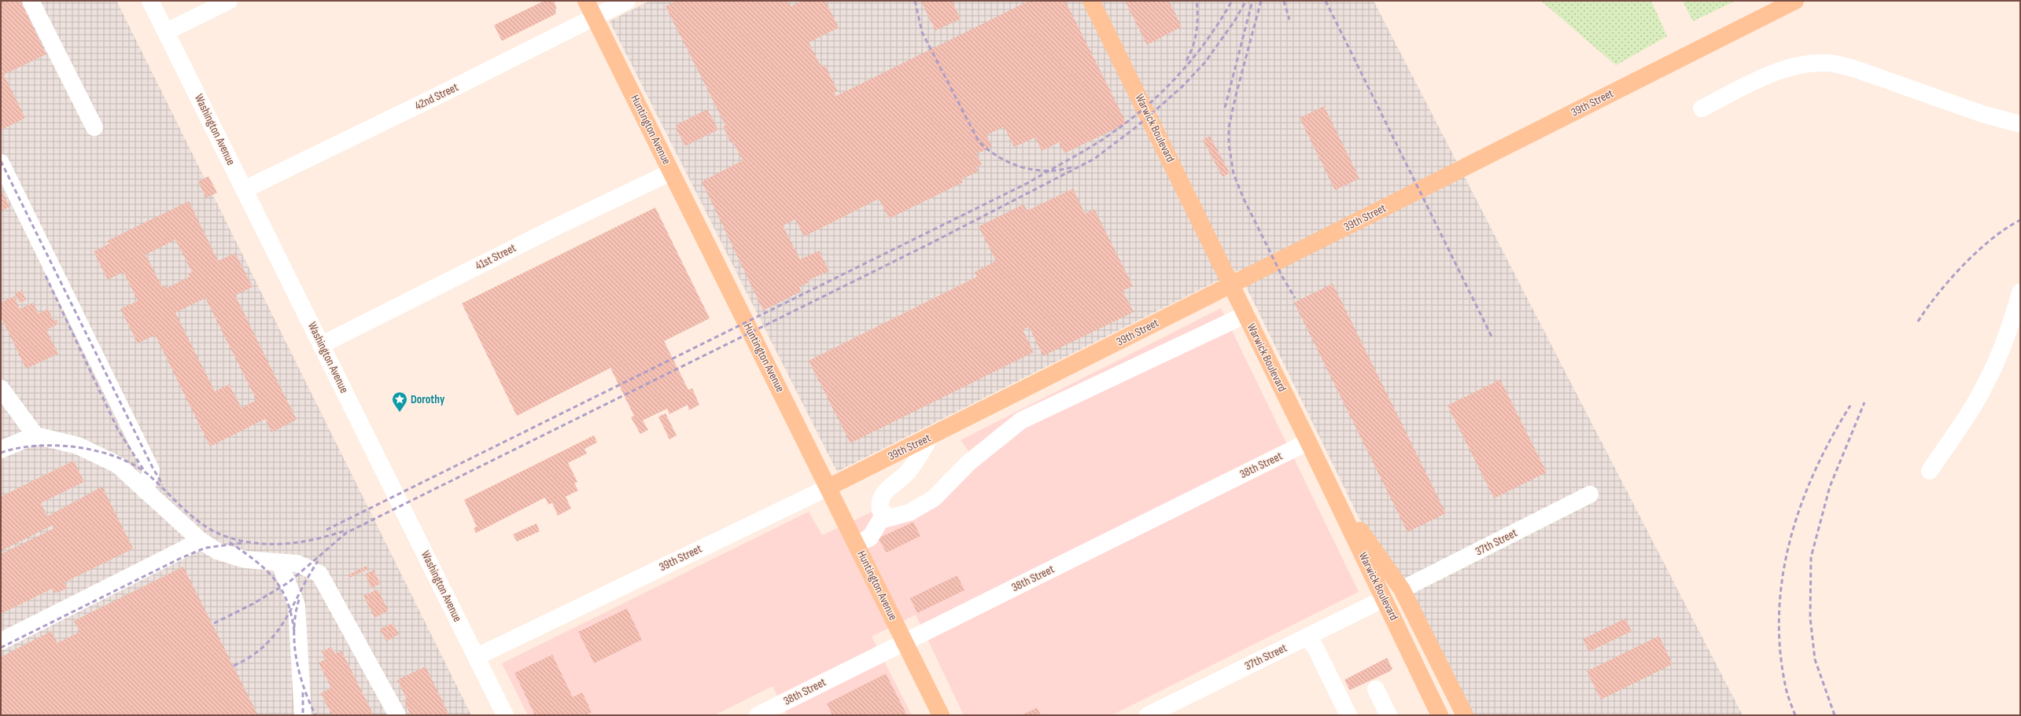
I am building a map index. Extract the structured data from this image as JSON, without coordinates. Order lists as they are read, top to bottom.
{
  "streets": {
    "main road": ["39th Street", "Warwick Boulevard", "Huntington Avenue"],
    "street": [
      "42nd Street",
      "Washington Avenue",
      "41st Street",
      "38th Street",
      "37th Street"
    ]
  },
  "crossings": [
    ["42nd Street", "Washington Avenue"],
    ["42nd Street", "Huntington Avenue"],
    ["39th Street", "Washington Avenue"],
    ["39th Street", "Huntington Avenue"],
    ["Warwick Boulevard", "38th Street"],
    ["Warwick Boulevard", "37th Street"],
    ["Washington Avenue", "41st Street"],
    ["Huntington Avenue", "41st Street"],
    ["Huntington Avenue", "38th Street"]
  ],
  "places": {
    "place": ["Dorothy"]
  }
}
